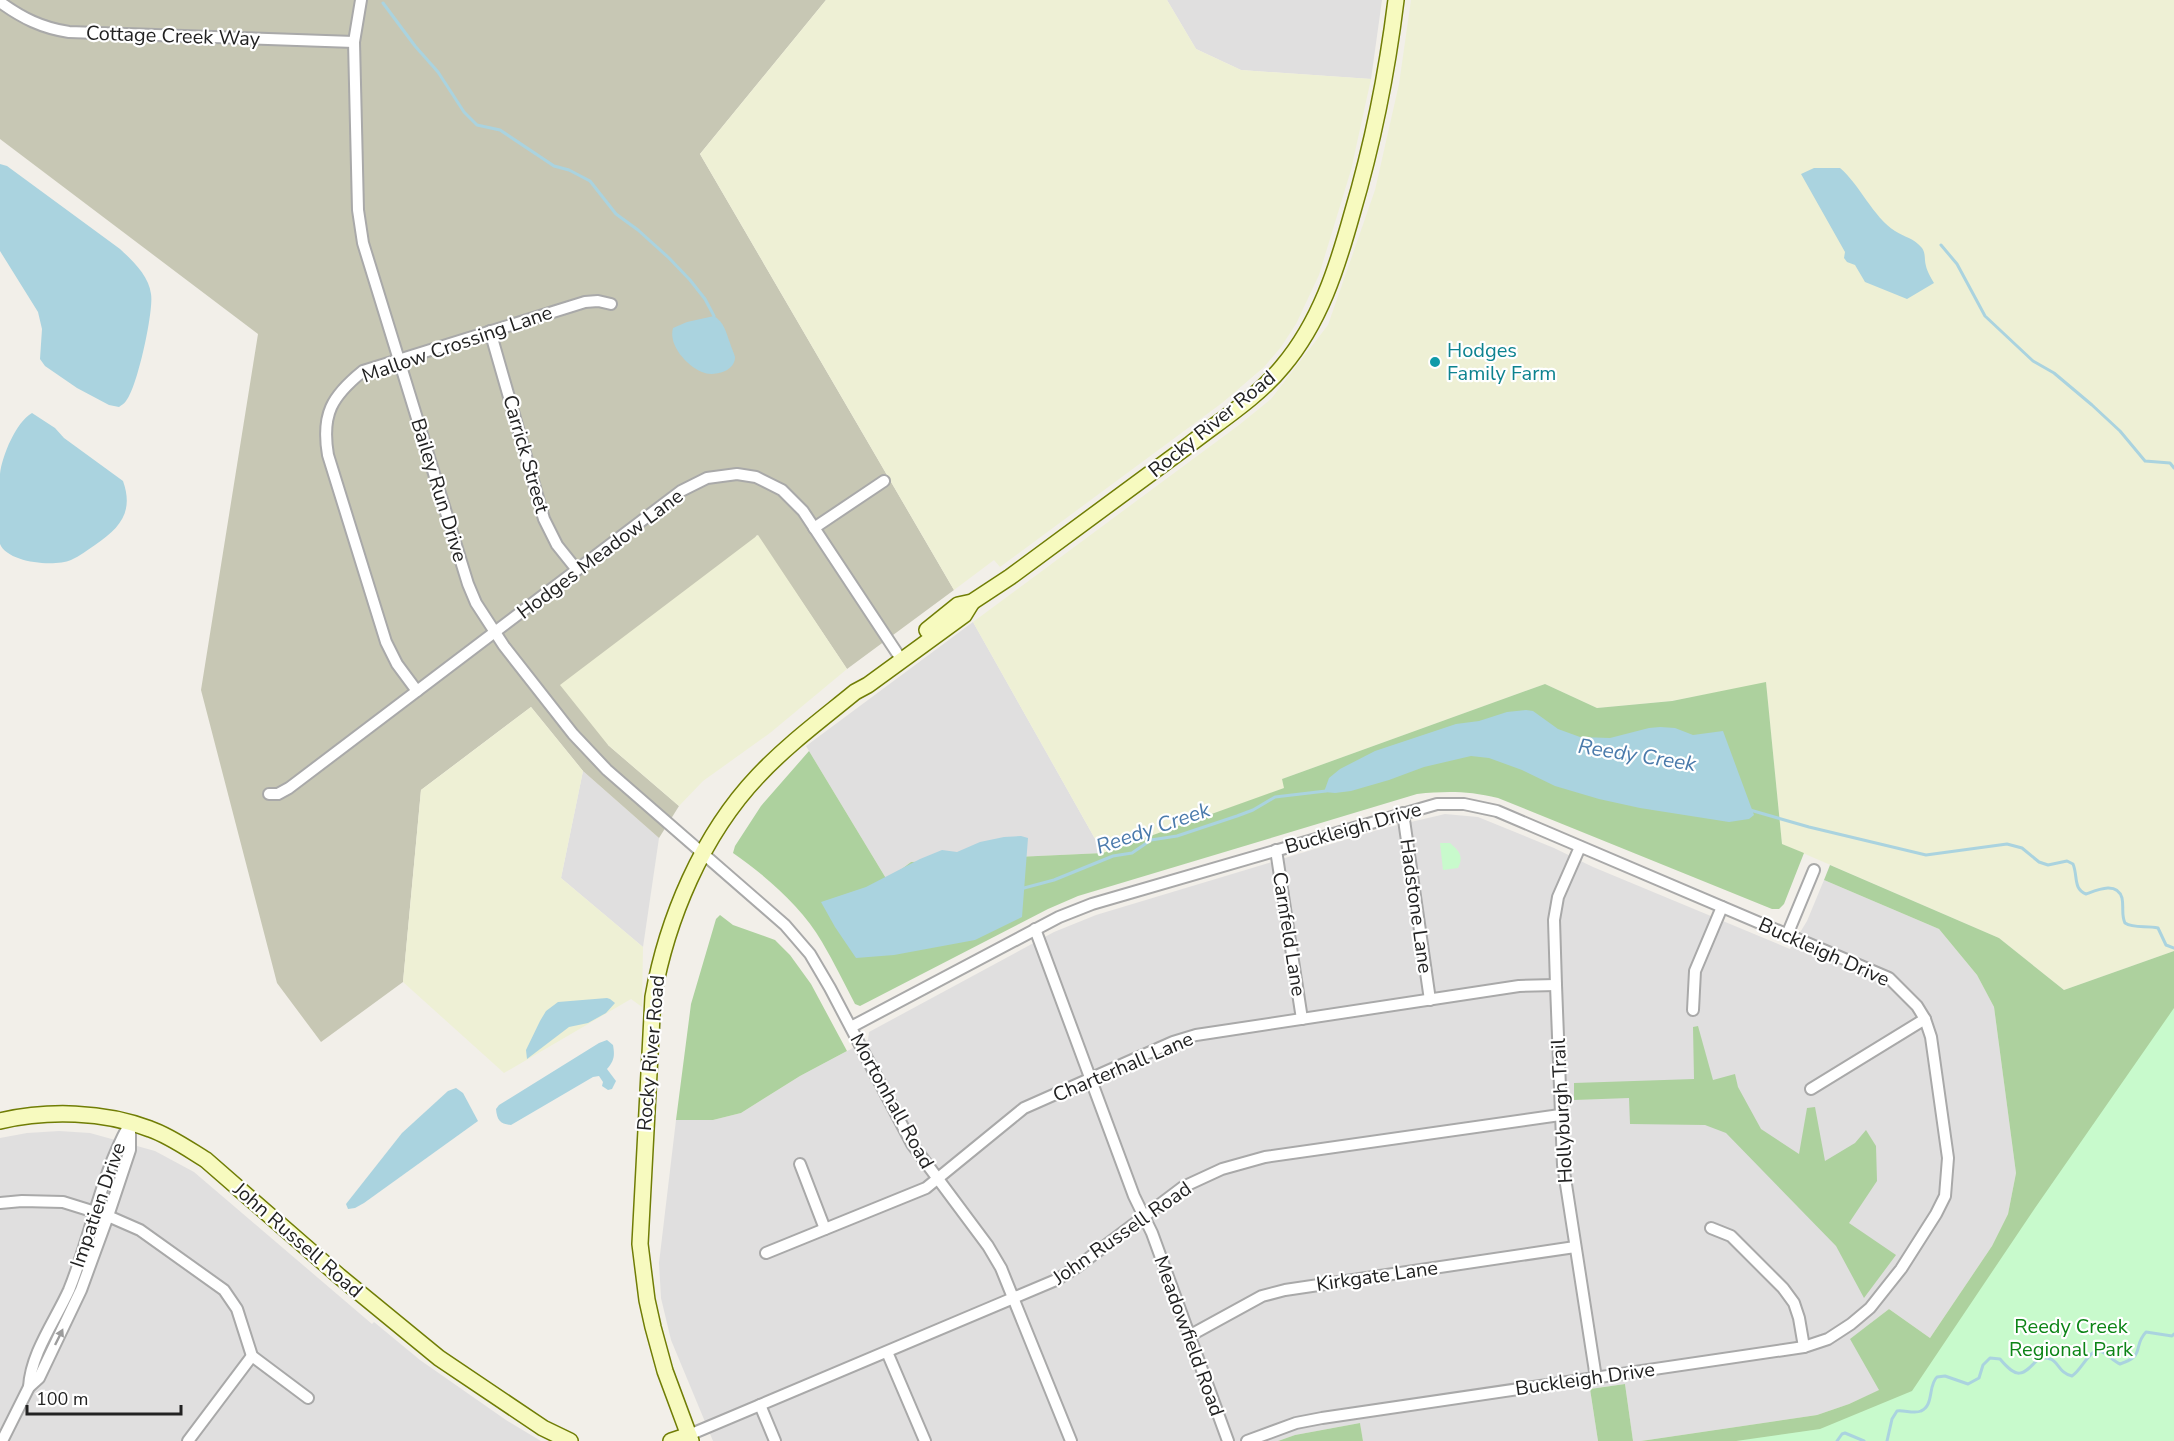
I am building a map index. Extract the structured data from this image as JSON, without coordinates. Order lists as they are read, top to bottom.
{
  "streets": {
    "street": [
      "Cottage Creek Way",
      "Mallow Crossing Lane",
      "Rocky River Road",
      "Carrick Street",
      "Bailey Run Drive",
      "Hodges Meadow Lane",
      "Buckleigh Drive",
      "Hadstone Lane",
      "Carnfeld Lane",
      "Charterhall Lane",
      "Mortonhall Road",
      "Hollyburgh Trail",
      "Impatien Drive",
      "John Russell Road",
      "Kirkgate Lane",
      "Meadowfield Road"
    ]
  },
  "crossings": [
    ["Cottage Creek Way", "Bailey Run Drive"],
    ["Mallow Crossing Lane", "Carrick Street"],
    ["Mallow Crossing Lane", "Bailey Run Drive"],
    ["Mallow Crossing Lane", "Hodges Meadow Lane"],
    ["Rocky River Road", "Bailey Run Drive"],
    ["Rocky River Road", "Hodges Meadow Lane"],
    ["Rocky River Road", "Mortonhall Road"],
    ["Rocky River Road", "John Russell Road"],
    ["Carrick Street", "Hodges Meadow Lane"],
    ["Bailey Run Drive", "Hodges Meadow Lane"],
    ["Bailey Run Drive", "Mortonhall Road"],
    ["Buckleigh Drive", "Hadstone Lane"],
    ["Buckleigh Drive", "Carnfeld Lane"],
    ["Buckleigh Drive", "Mortonhall Road"],
    ["Buckleigh Drive", "Hollyburgh Trail"],
    ["Buckleigh Drive", "Meadowfield Road"],
    ["Hadstone Lane", "Charterhall Lane"],
    ["Carnfeld Lane", "Charterhall Lane"],
    ["Charterhall Lane", "Mortonhall Road"],
    ["Charterhall Lane", "Hollyburgh Trail"],
    ["Charterhall Lane", "Meadowfield Road"],
    ["Mortonhall Road", "John Russell Road"],
    ["Hollyburgh Trail", "John Russell Road"],
    ["Hollyburgh Trail", "Kirkgate Lane"],
    ["Impatien Drive", "John Russell Road"],
    ["John Russell Road", "Meadowfield Road"],
    ["Kirkgate Lane", "Meadowfield Road"]
  ],
  "water": ["Reedy Creek"],
  "parks": ["Reedy Creek Regional Park"],
  "places": ["Hodges Family Farm"],
  "scale_bar": "100 m"
}
